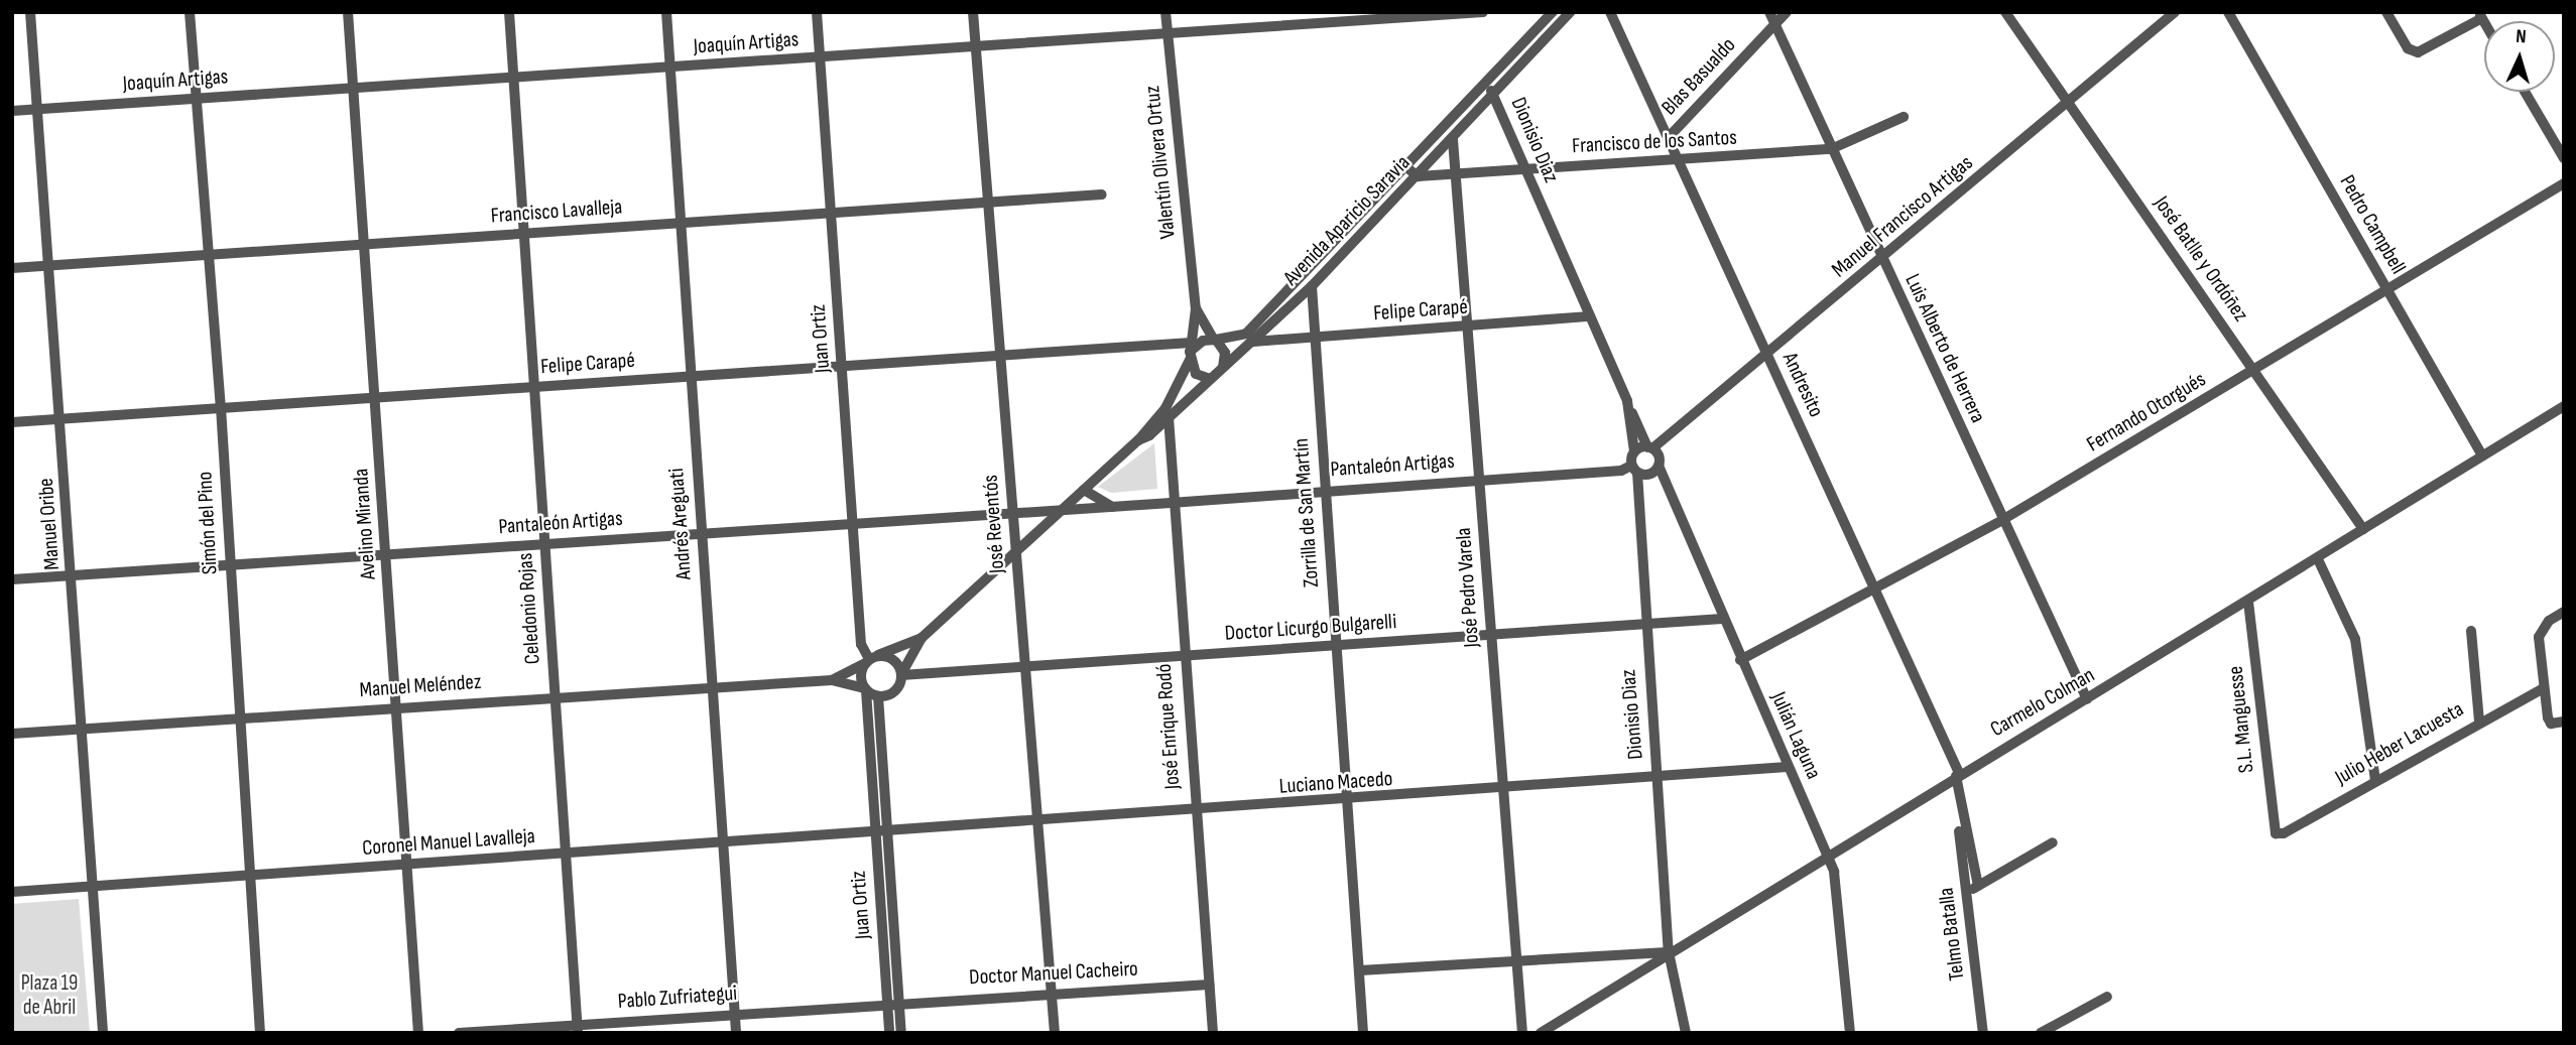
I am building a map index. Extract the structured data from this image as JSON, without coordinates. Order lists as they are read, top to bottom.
{
  "streets": {
    "street": [
      "Joaquín Artigas",
      "Blas Basualdo",
      "Dionisio Diaz",
      "Francisco de los Santos",
      "Valentín Olivera Ortuz",
      "Francisco Lavalleja",
      "Manuel Francisco Artigas",
      "Avenida Aparicio Saravia",
      "Pedro Campbell",
      "José Batlle y Ordóñez",
      "Felipe Carapé",
      "Juan Ortiz",
      "Luis Alberto de Herrera",
      "Andresito",
      "Fernando Otorgués",
      "Pantaleón Artigas",
      "Zorrilla de San Martín",
      "Simón del Pino",
      "Manuel Oribe",
      "Avelino Miranda",
      "Andrés Areguati",
      "José Reventós",
      "José Pedro Varela",
      "Celedonio Rojas",
      "Doctor Licurgo Bulgarelli",
      "Manuel Meléndez",
      "Carmelo Colman",
      "S.L. Manguesse",
      "José Enrique Rodó",
      "Julián Laguna",
      "Julio Heber Lacuesta",
      "Luciano Macedo",
      "Coronel Manuel Lavalleja",
      "Telmo Batalla",
      "Doctor Manuel Cacheiro",
      "Pablo Zufriategui"
    ]
  },
  "crossings": [
    ["Joaquín Artigas", "Valentín Olivera Ortuz"],
    ["Joaquín Artigas", "Juan Ortiz"],
    ["Joaquín Artigas", "Simón del Pino"],
    ["Joaquín Artigas", "Manuel Oribe"],
    ["Joaquín Artigas", "Avelino Miranda"],
    ["Joaquín Artigas", "Andrés Areguati"],
    ["Joaquín Artigas", "José Reventós"],
    ["Joaquín Artigas", "Celedonio Rojas"],
    ["Blas Basualdo", "Luis Alberto de Herrera"],
    ["Blas Basualdo", "Andresito"],
    ["Dionisio Diaz", "Francisco de los Santos"],
    ["Dionisio Diaz", "Avenida Aparicio Saravia"],
    ["Dionisio Diaz", "Felipe Carapé"],
    ["Dionisio Diaz", "Pantaleón Artigas"],
    ["Dionisio Diaz", "Doctor Licurgo Bulgarelli"],
    ["Dionisio Diaz", "Carmelo Colman"],
    ["Dionisio Diaz", "Luciano Macedo"],
    ["Francisco de los Santos", "Avenida Aparicio Saravia"],
    ["Francisco de los Santos", "Luis Alberto de Herrera"],
    ["Francisco de los Santos", "Andresito"],
    ["Francisco de los Santos", "José Pedro Varela"],
    ["Valentín Olivera Ortuz", "Avenida Aparicio Saravia"],
    ["Valentín Olivera Ortuz", "Felipe Carapé"],
    ["Francisco Lavalleja", "Juan Ortiz"],
    ["Francisco Lavalleja", "Simón del Pino"],
    ["Francisco Lavalleja", "Manuel Oribe"],
    ["Francisco Lavalleja", "Avelino Miranda"],
    ["Francisco Lavalleja", "Andrés Areguati"],
    ["Francisco Lavalleja", "José Reventós"],
    ["Francisco Lavalleja", "Celedonio Rojas"],
    ["Manuel Francisco Artigas", "José Batlle y Ordóñez"],
    ["Manuel Francisco Artigas", "Luis Alberto de Herrera"],
    ["Manuel Francisco Artigas", "Andresito"],
    ["Manuel Francisco Artigas", "Julián Laguna"],
    ["Avenida Aparicio Saravia", "Felipe Carapé"],
    ["Avenida Aparicio Saravia", "Juan Ortiz"],
    ["Avenida Aparicio Saravia", "Pantaleón Artigas"],
    ["Avenida Aparicio Saravia", "Zorrilla de San Martín"],
    ["Avenida Aparicio Saravia", "José Reventós"],
    ["Avenida Aparicio Saravia", "José Pedro Varela"],
    ["Avenida Aparicio Saravia", "Doctor Licurgo Bulgarelli"],
    ["Avenida Aparicio Saravia", "Manuel Meléndez"],
    ["Avenida Aparicio Saravia", "José Enrique Rodó"],
    ["Pedro Campbell", "Fernando Otorgués"],
    ["Pedro Campbell", "Carmelo Colman"],
    ["José Batlle y Ordóñez", "Fernando Otorgués"],
    ["José Batlle y Ordóñez", "Carmelo Colman"],
    ["Felipe Carapé", "Juan Ortiz"],
    ["Felipe Carapé", "Zorrilla de San Martín"],
    ["Felipe Carapé", "Simón del Pino"],
    ["Felipe Carapé", "Manuel Oribe"],
    ["Felipe Carapé", "Avelino Miranda"],
    ["Felipe Carapé", "Andrés Areguati"],
    ["Felipe Carapé", "José Reventós"],
    ["Felipe Carapé", "José Pedro Varela"],
    ["Felipe Carapé", "Celedonio Rojas"],
    ["Juan Ortiz", "Pantaleón Artigas"],
    ["Juan Ortiz", "Doctor Licurgo Bulgarelli"],
    ["Juan Ortiz", "Manuel Meléndez"],
    ["Juan Ortiz", "Luciano Macedo"],
    ["Juan Ortiz", "Coronel Manuel Lavalleja"],
    ["Juan Ortiz", "Doctor Manuel Cacheiro"],
    ["Juan Ortiz", "Pablo Zufriategui"],
    ["Luis Alberto de Herrera", "Fernando Otorgués"],
    ["Luis Alberto de Herrera", "Carmelo Colman"],
    ["Andresito", "Fernando Otorgués"],
    ["Andresito", "Carmelo Colman"],
    ["Fernando Otorgués", "Julián Laguna"],
    ["Pantaleón Artigas", "Zorrilla de San Martín"],
    ["Pantaleón Artigas", "Simón del Pino"],
    ["Pantaleón Artigas", "Manuel Oribe"],
    ["Pantaleón Artigas", "Avelino Miranda"],
    ["Pantaleón Artigas", "Andrés Areguati"],
    ["Pantaleón Artigas", "José Reventós"],
    ["Pantaleón Artigas", "José Pedro Varela"],
    ["Pantaleón Artigas", "Celedonio Rojas"],
    ["Pantaleón Artigas", "José Enrique Rodó"],
    ["Pantaleón Artigas", "Julián Laguna"],
    ["Zorrilla de San Martín", "Doctor Licurgo Bulgarelli"],
    ["Zorrilla de San Martín", "Luciano Macedo"],
    ["Simón del Pino", "Manuel Meléndez"],
    ["Simón del Pino", "Coronel Manuel Lavalleja"],
    ["Manuel Oribe", "Manuel Meléndez"],
    ["Manuel Oribe", "Coronel Manuel Lavalleja"],
    ["Avelino Miranda", "Manuel Meléndez"],
    ["Avelino Miranda", "Coronel Manuel Lavalleja"],
    ["Andrés Areguati", "Manuel Meléndez"],
    ["Andrés Areguati", "Coronel Manuel Lavalleja"],
    ["Andrés Areguati", "Pablo Zufriategui"],
    ["José Reventós", "Doctor Licurgo Bulgarelli"],
    ["José Reventós", "Luciano Macedo"],
    ["José Reventós", "Doctor Manuel Cacheiro"],
    ["José Pedro Varela", "Doctor Licurgo Bulgarelli"],
    ["José Pedro Varela", "Luciano Macedo"],
    ["Celedonio Rojas", "Manuel Meléndez"],
    ["Celedonio Rojas", "Coronel Manuel Lavalleja"],
    ["Celedonio Rojas", "Pablo Zufriategui"],
    ["Doctor Licurgo Bulgarelli", "Manuel Meléndez"],
    ["Doctor Licurgo Bulgarelli", "José Enrique Rodó"],
    ["Doctor Licurgo Bulgarelli", "Julián Laguna"],
    ["Carmelo Colman", "S.L. Manguesse"],
    ["Carmelo Colman", "Julián Laguna"],
    ["S.L. Manguesse", "Julio Heber Lacuesta"],
    ["José Enrique Rodó", "Luciano Macedo"],
    ["José Enrique Rodó", "Doctor Manuel Cacheiro"],
    ["Julián Laguna", "Luciano Macedo"],
    ["Luciano Macedo", "Coronel Manuel Lavalleja"],
    ["Doctor Manuel Cacheiro", "Pablo Zufriategui"]
  ],
  "parks": ["Plaza 19 de Abril"],
  "north": "top"
}
